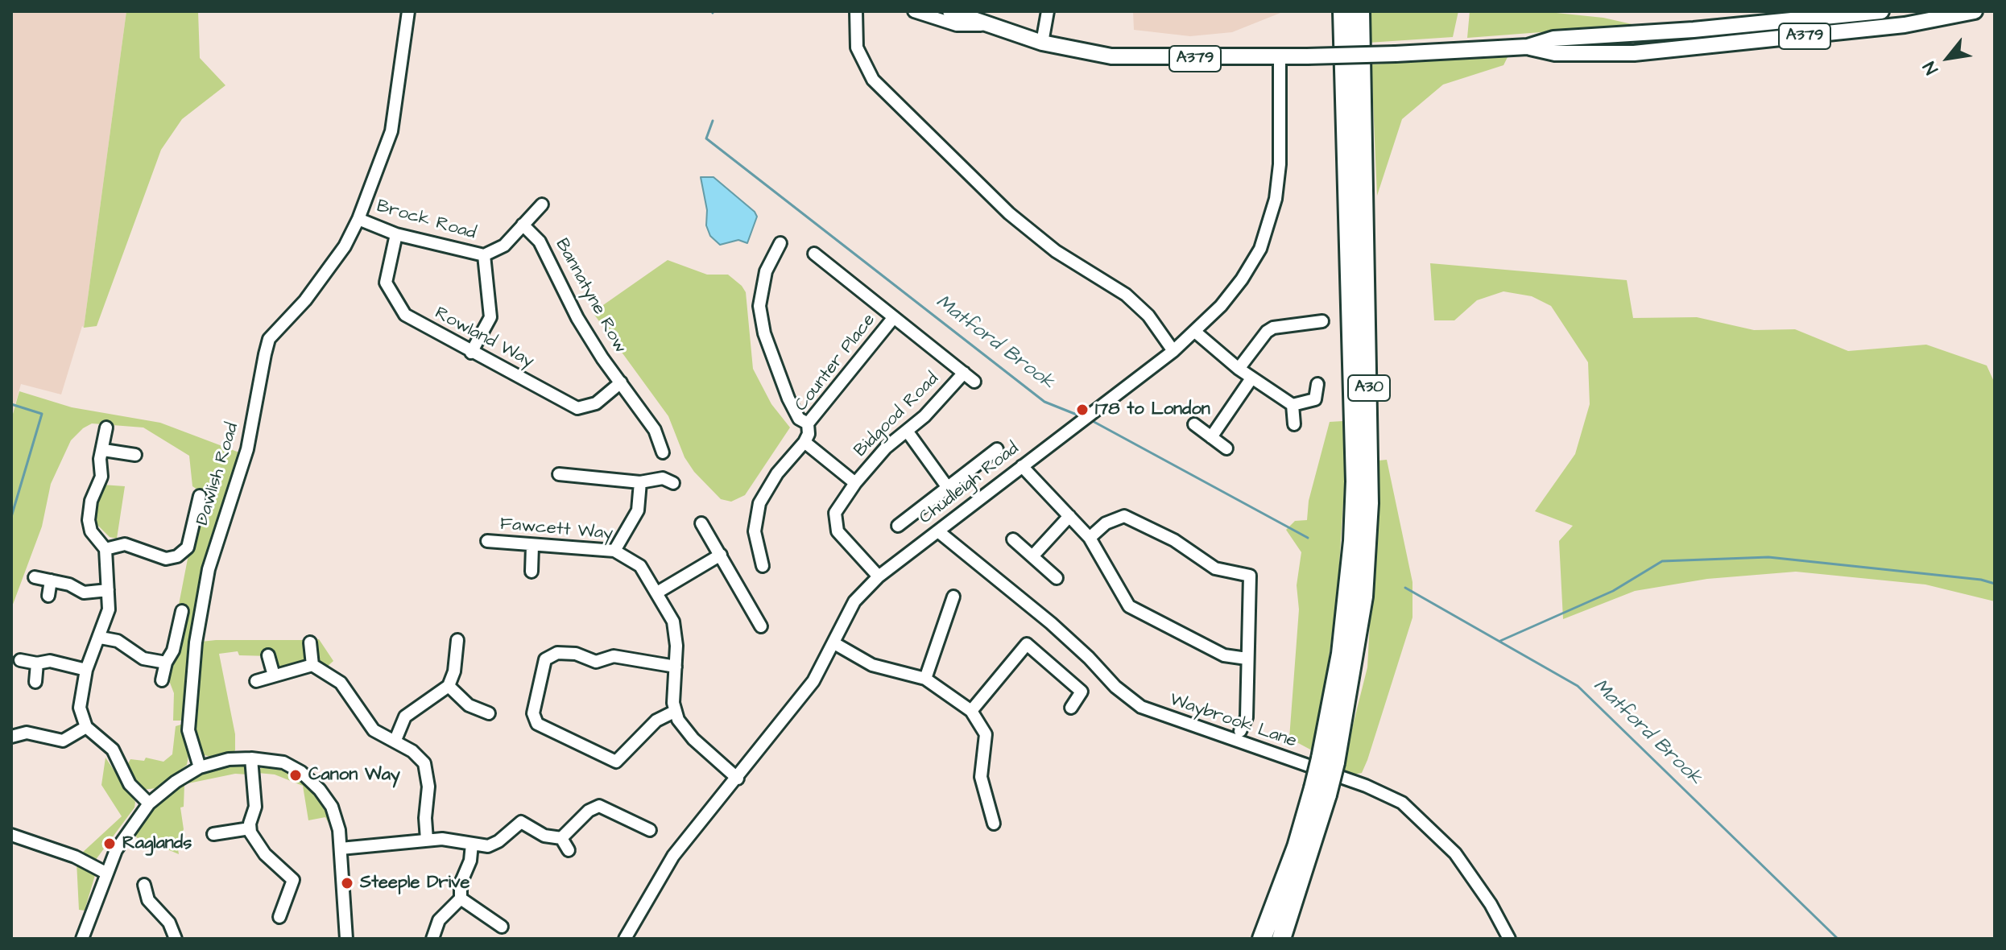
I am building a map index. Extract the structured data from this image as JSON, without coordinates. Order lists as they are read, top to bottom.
{
  "streets": {
    "highway": ["A30"],
    "main road": ["A379"],
    "street": [
      "Brock Road",
      "Bannatyne Row",
      "Rowland Way",
      "Counter Place",
      "Bidgood Road",
      "Dawlish Road",
      "Chudleigh Road",
      "Fawcett Way",
      "Waybrook Lane"
    ]
  },
  "crossings": [
    ["A379", "Chudleigh Road"],
    ["Brock Road", "Bannatyne Row"],
    ["Brock Road", "Rowland Way"],
    ["Brock Road", "Dawlish Road"],
    ["Bannatyne Row", "Rowland Way"],
    ["Counter Place", "Bidgood Road"],
    ["Bidgood Road", "Chudleigh Road"],
    ["Chudleigh Road", "Waybrook Lane"]
  ],
  "water": ["Matford Brook"],
  "places": [
    "178 to London",
    "Canon Way",
    "Raglands",
    "Steeple Drive"
  ],
  "north": "bottom left"
}
